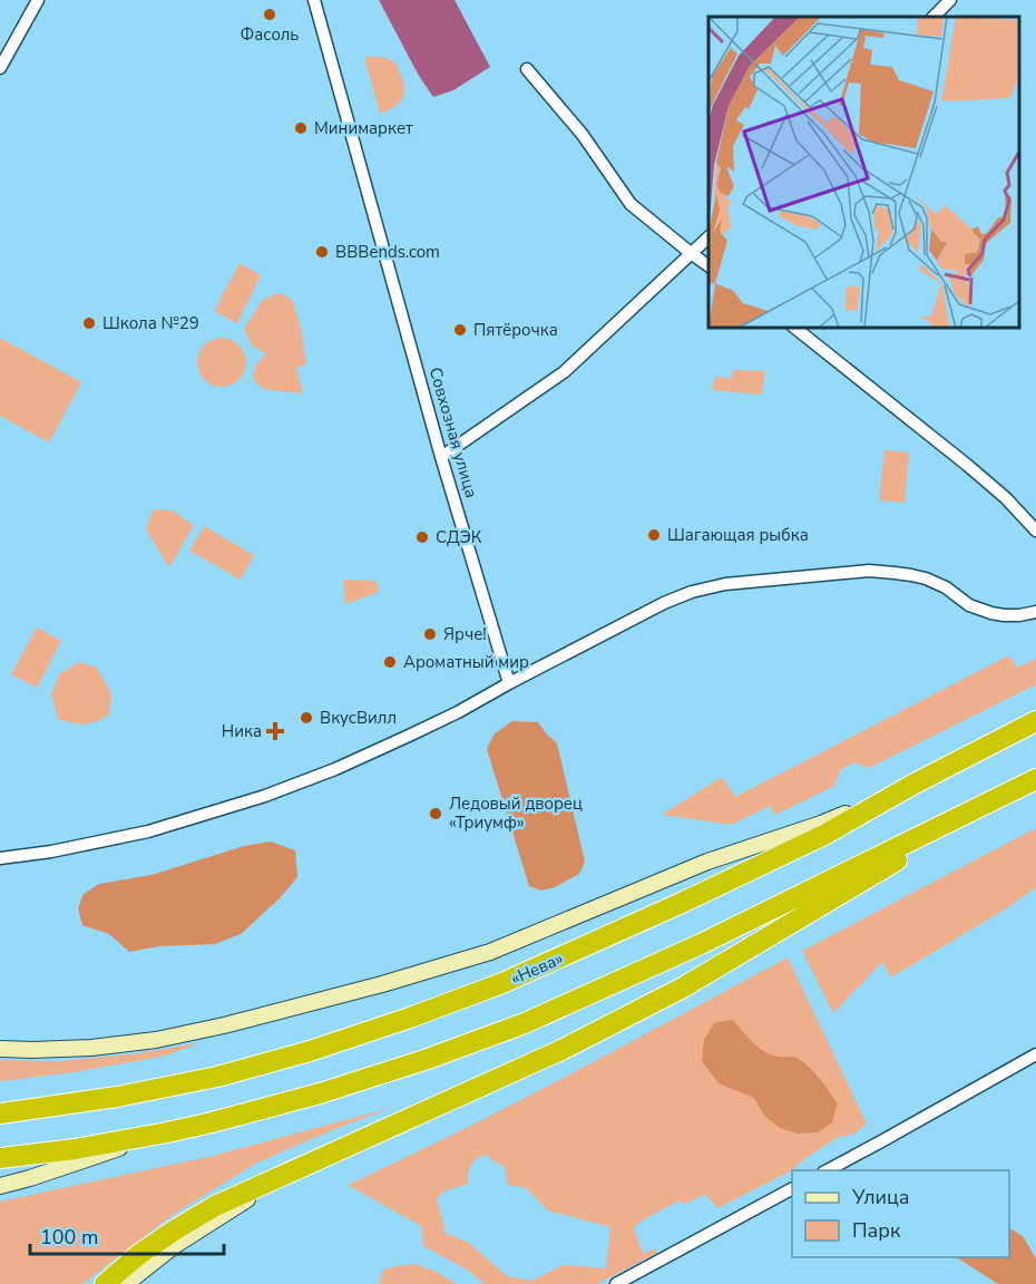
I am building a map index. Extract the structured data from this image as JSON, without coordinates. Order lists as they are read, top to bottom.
{
  "streets": {
    "highway": ["«Нева»"],
    "street": ["Совхозная улица"]
  },
  "places": {
    "other": [
      "Фасоль",
      "Минимаркет",
      "BBBends.com",
      "Школа №29",
      "Пятёрочка",
      "Шагающая рыбка",
      "СДЭК",
      "Ярче!",
      "Ароматный мир",
      "ВкусВилл",
      "Ледовый дворец «Триумф»"
    ],
    "health": ["Ника"]
  },
  "legend": ["Улица", "Парк"],
  "scale_bar": "100 m"
}
